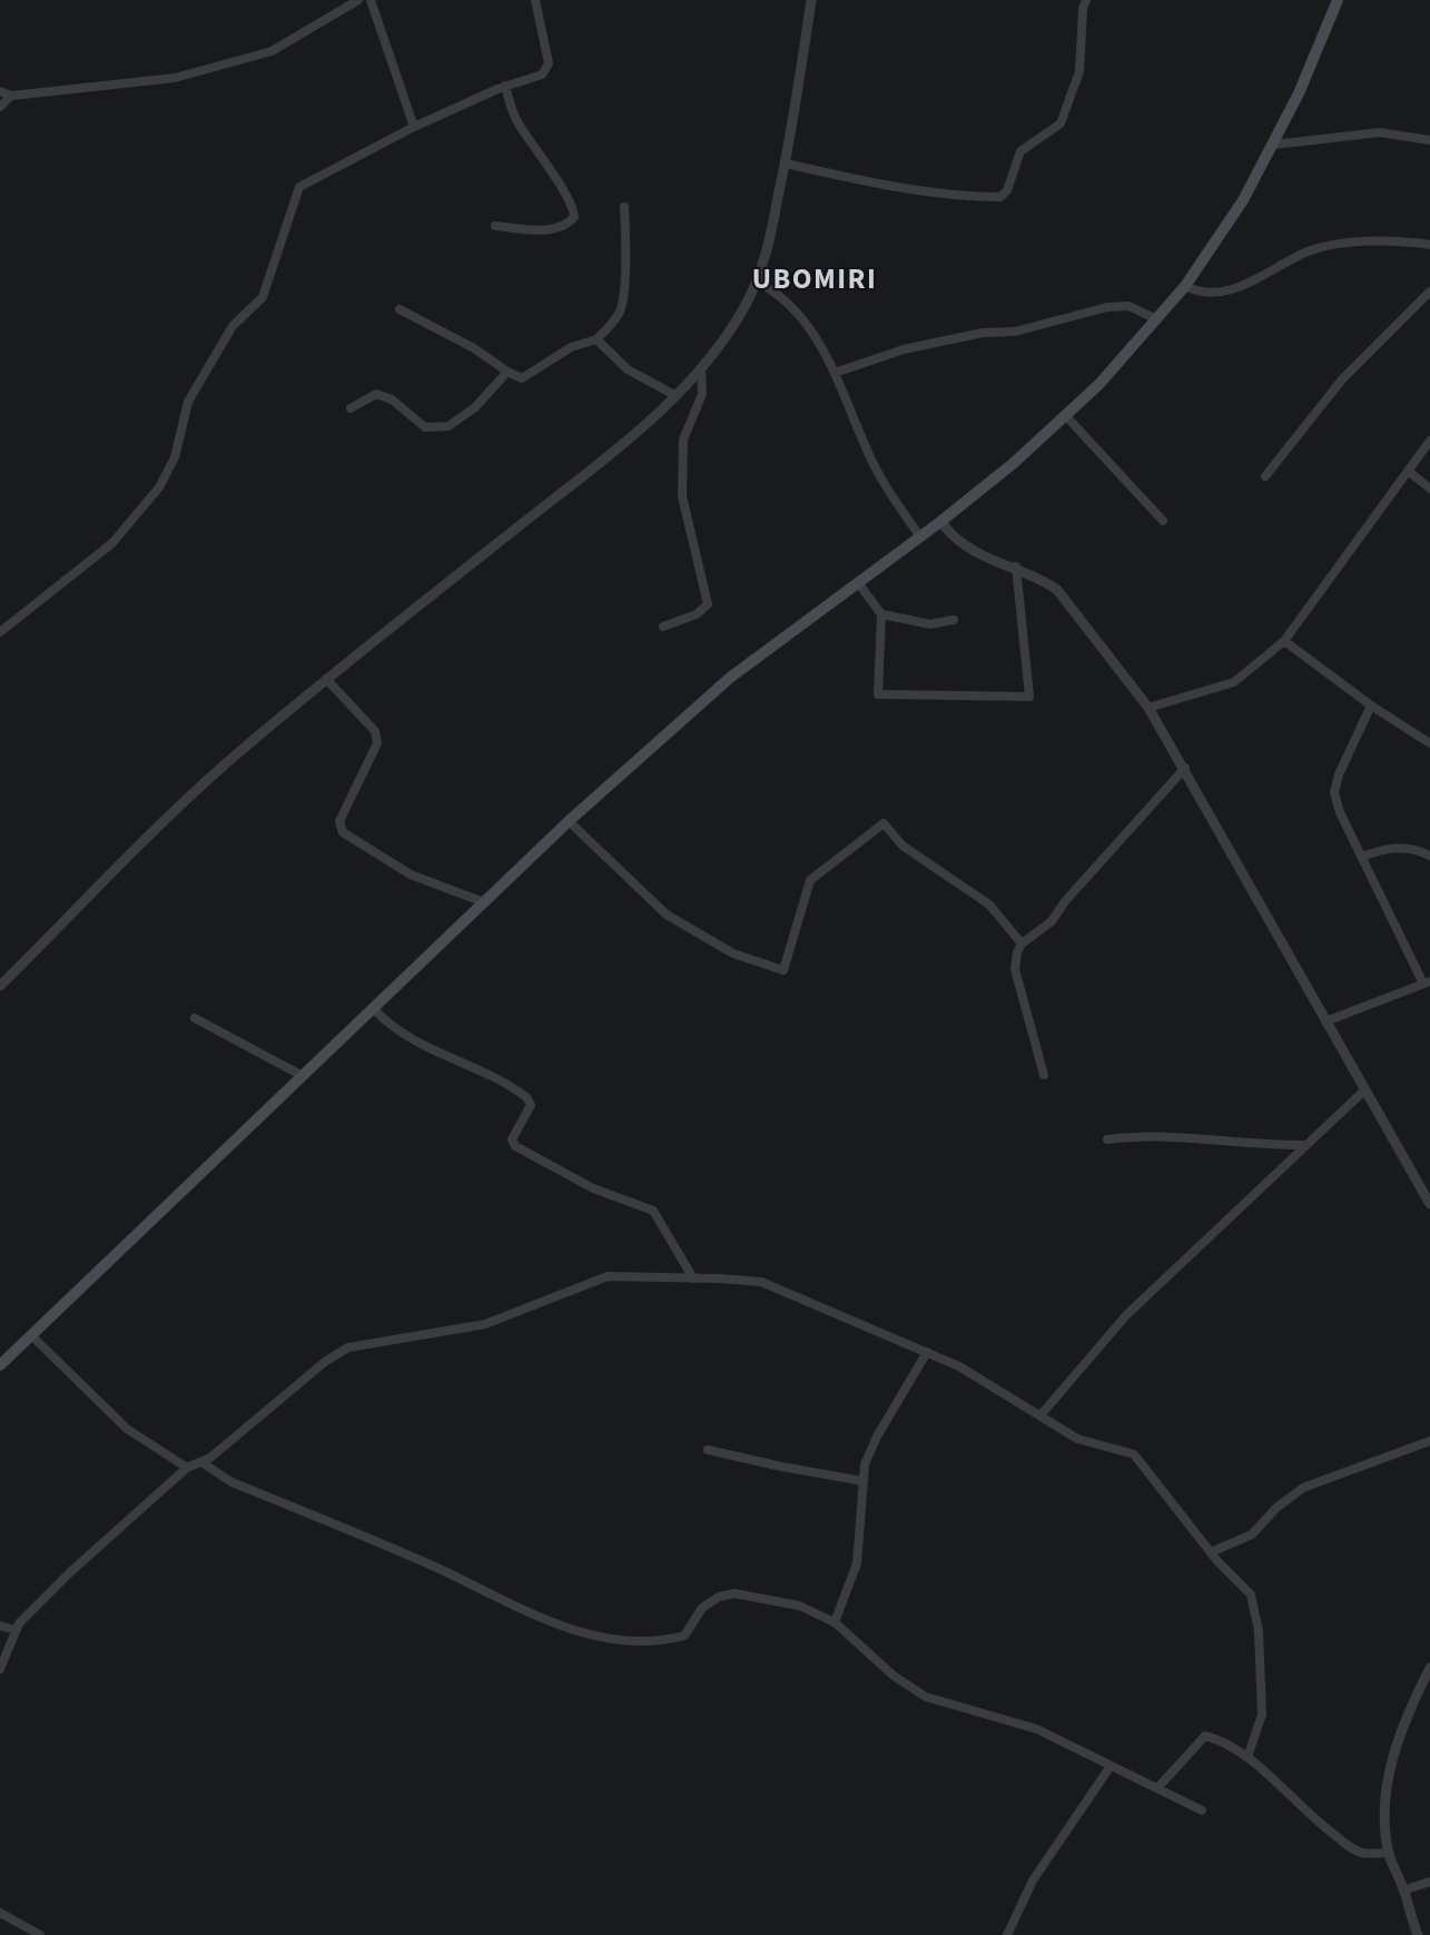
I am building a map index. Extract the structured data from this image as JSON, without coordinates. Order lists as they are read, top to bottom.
{
  "districts": ["UBOMIRI"]
}
